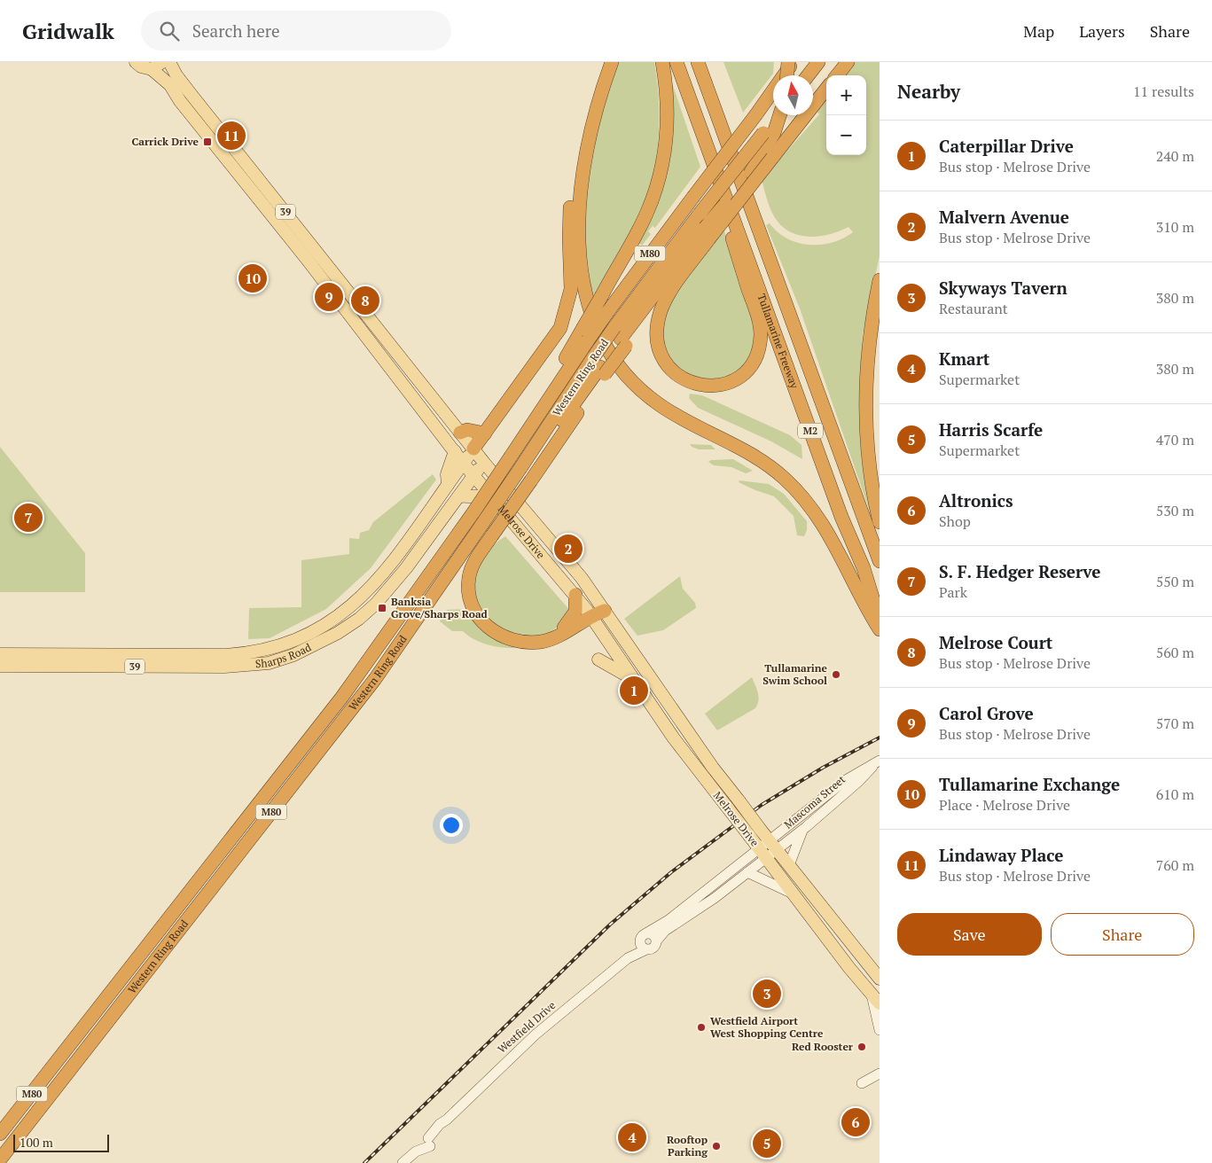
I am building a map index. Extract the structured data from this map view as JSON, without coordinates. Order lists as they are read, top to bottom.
{
  "streets": {
    "highway": [
      "M80",
      "Tullamarine Freeway",
      "Western Ring Road",
      "M2"
    ],
    "main road": [
      "39",
      "Melrose Drive",
      "Sharps Road",
      "Mascoma Street",
      "Westfield Drive"
    ]
  },
  "crossings": [
    ["39", "Melrose Drive"],
    ["Melrose Drive", "Sharps Road"],
    ["Melrose Drive", "Mascoma Street"],
    ["Melrose Drive", "Westfield Drive"],
    ["Mascoma Street", "Westfield Drive"]
  ],
  "places": {
    "transit": ["Carrick Drive", "Banksia Grove/Sharps Road"],
    "other": [
      "Tullamarine Swim School",
      "Westfield Airport West Shopping Centre",
      "Red Rooster",
      "Rooftop Parking"
    ]
  },
  "scale_bar": "100 m",
  "north": "top",
  "page": {
    "header": "Gridwalk",
    "search": "Search here",
    "nav": ["Map", "Layers", "Share"],
    "heading": ["Nearby", "11 results"],
    "map_buttons": ["+", "−"],
    "pins": [
      "11",
      "10",
      "9",
      "8",
      "7",
      "2",
      "1",
      "3",
      "6",
      "4",
      "5"
    ],
    "list": [
      {
        "mark": "1",
        "name": "Caterpillar Drive",
        "note": "Bus stop · Melrose Drive",
        "value": "240 m"
      },
      {
        "mark": "2",
        "name": "Malvern Avenue",
        "note": "Bus stop · Melrose Drive",
        "value": "310 m"
      },
      {
        "mark": "3",
        "name": "Skyways Tavern",
        "note": "Restaurant",
        "value": "380 m"
      },
      {
        "mark": "4",
        "name": "Kmart",
        "note": "Supermarket",
        "value": "380 m"
      },
      {
        "mark": "5",
        "name": "Harris Scarfe",
        "note": "Supermarket",
        "value": "470 m"
      },
      {
        "mark": "6",
        "name": "Altronics",
        "note": "Shop",
        "value": "530 m"
      },
      {
        "mark": "7",
        "name": "S. F. Hedger Reserve",
        "note": "Park",
        "value": "550 m"
      },
      {
        "mark": "8",
        "name": "Melrose Court",
        "note": "Bus stop · Melrose Drive",
        "value": "560 m"
      },
      {
        "mark": "9",
        "name": "Carol Grove",
        "note": "Bus stop · Melrose Drive",
        "value": "570 m"
      },
      {
        "mark": "10",
        "name": "Tullamarine Exchange",
        "note": "Place · Melrose Drive",
        "value": "610 m"
      },
      {
        "mark": "11",
        "name": "Lindaway Place",
        "note": "Bus stop · Melrose Drive",
        "value": "760 m"
      }
    ],
    "buttons": ["Save", "Share"],
    "scale": "100 m"
  }
}
